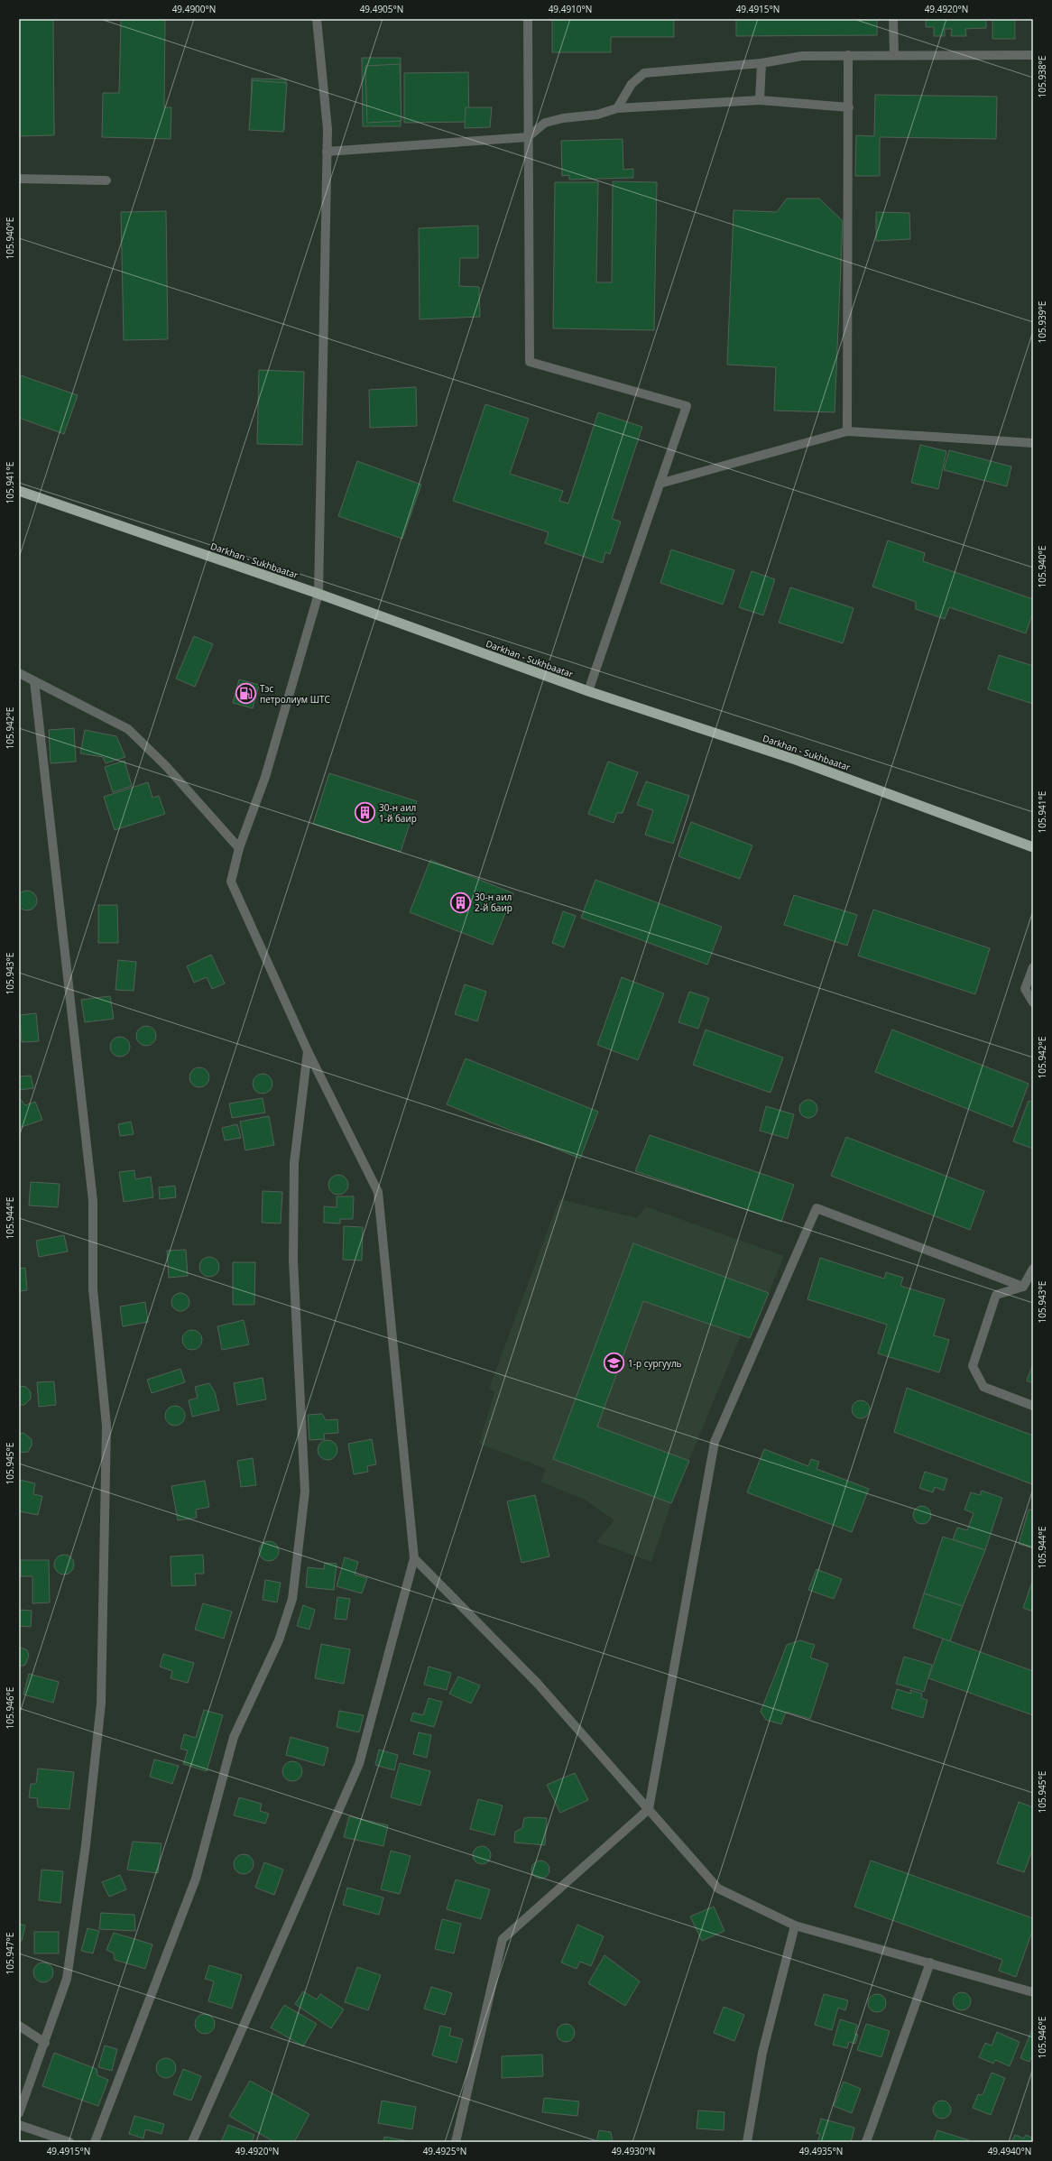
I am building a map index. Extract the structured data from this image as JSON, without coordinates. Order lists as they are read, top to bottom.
{
  "streets": {
    "highway": ["Darkhan - Sukhbaatar"]
  },
  "places": {
    "fuel station": ["Тэс петролиум ШТС"],
    "building": ["30-н аил 1-й баир", "30-н аил 2-й баир"],
    "school or university": ["1-р сургууль"]
  },
  "coordinates": [
    "49.4900°N",
    "49.4905°N",
    "49.4910°N",
    "49.4915°N",
    "49.4920°N",
    "105.938°E",
    "105.940°E",
    "105.939°E",
    "105.941°E",
    "105.942°E",
    "105.943°E",
    "105.944°E",
    "105.945°E",
    "105.946°E",
    "105.947°E",
    "49.4925°N",
    "49.4930°N",
    "49.4935°N",
    "49.4940°N"
  ]
}
